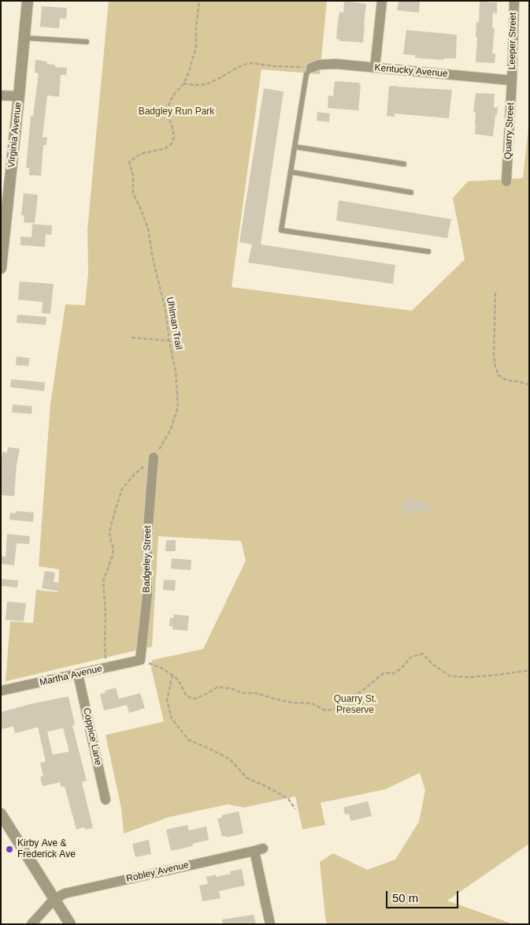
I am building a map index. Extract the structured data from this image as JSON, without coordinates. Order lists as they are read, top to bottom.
{
  "streets": {
    "street": [
      "Leeper Street",
      "Kentucky Avenue",
      "Quarry Street",
      "Virginia Avenue",
      "Badgeley Street",
      "Martha Avenue",
      "Coppice Lane",
      "Robley Avenue"
    ],
    "path": ["Uhlman Trail"]
  },
  "crossings": [
    ["Leeper Street", "Kentucky Avenue"],
    ["Leeper Street", "Quarry Street"],
    ["Kentucky Avenue", "Quarry Street"],
    ["Uhlman Trail", "Badgeley Street"],
    ["Uhlman Trail", "Martha Avenue"],
    ["Badgeley Street", "Martha Avenue"],
    ["Martha Avenue", "Coppice Lane"]
  ],
  "parks": ["Badgley Run Park", "Quarry St. Preserve"],
  "places": ["Kirby Ave & Frederick Ave"],
  "scale_bar": "50 m"
}
